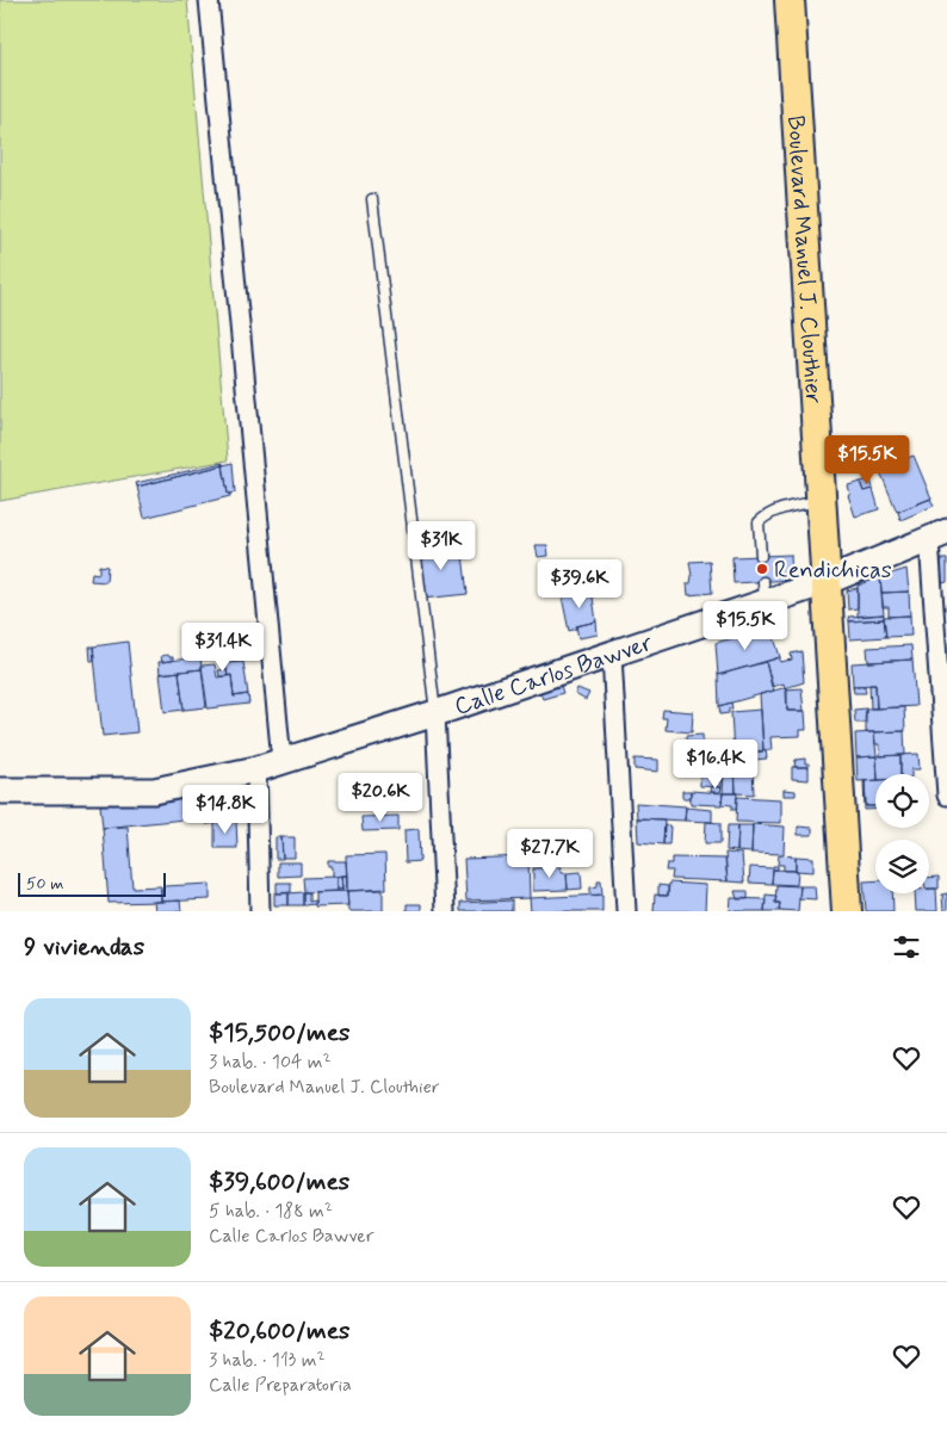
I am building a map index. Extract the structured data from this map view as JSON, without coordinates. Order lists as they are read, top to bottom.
{
  "streets": {
    "main road": ["Boulevard Manuel J. Clouthier"],
    "street": ["Calle Carlos Bawver"]
  },
  "crossings": [
    ["Boulevard Manuel J. Clouthier", "Calle Carlos Bawver"]
  ],
  "places": ["Rendichicas"],
  "scale_bar": "50 m",
  "page": {
    "price": [
      "$15.5K",
      "$31K",
      "$39.6K",
      "$15.5K",
      "$31.4K",
      "$16.4K",
      "$20.6K",
      "$14.8K",
      "$27.7K"
    ],
    "scale": "50 m",
    "heading": "9 viviendas",
    "list": [
      {
        "name": "$15,500/mes",
        "note": "3 hab. · 104 m² · Boulevard Manuel J. Clouthier"
      },
      {
        "name": "$39,600/mes",
        "note": "5 hab. · 188 m² · Calle Carlos Bawver"
      },
      {
        "name": "$20,600/mes",
        "note": "3 hab. · 113 m² · Calle Preparatoria"
      }
    ]
  }
}
